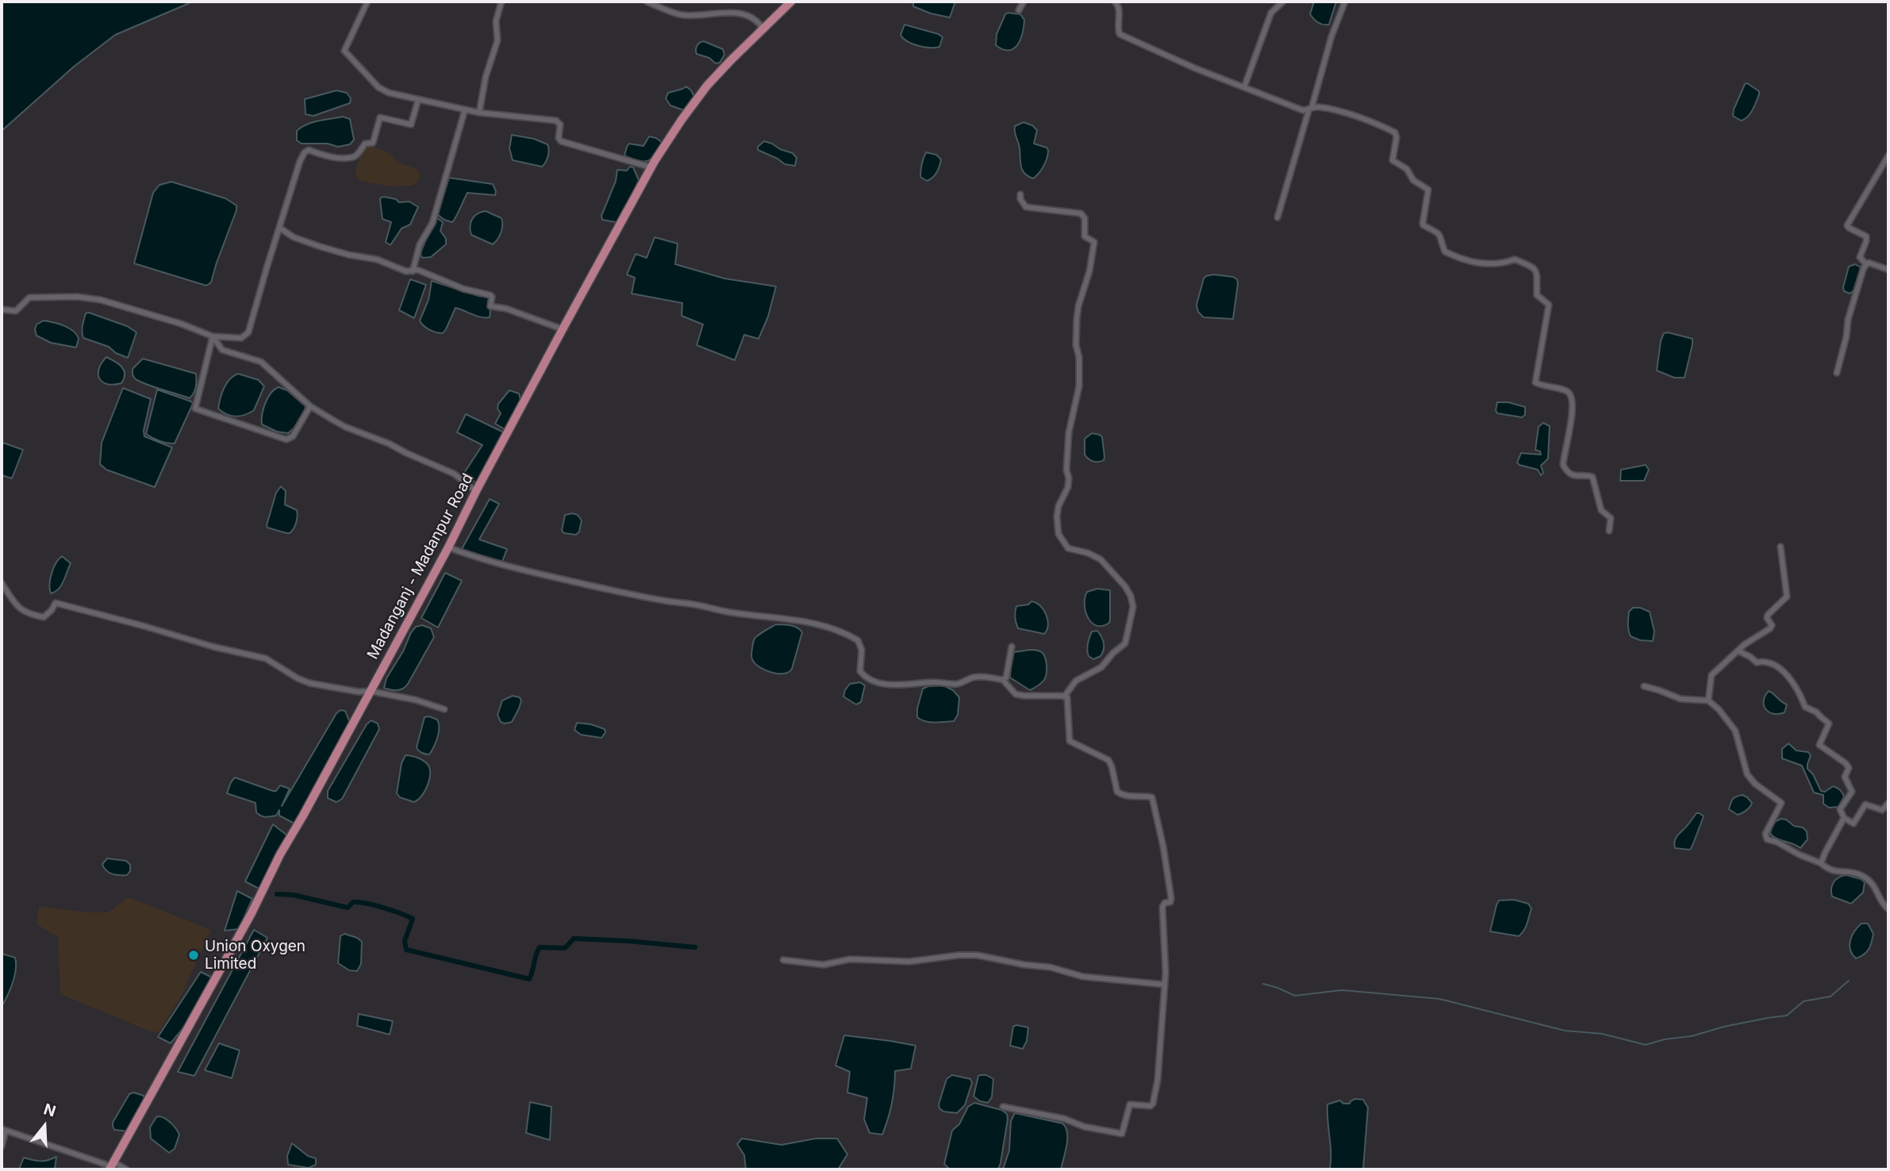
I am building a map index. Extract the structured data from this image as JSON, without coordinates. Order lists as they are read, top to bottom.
{
  "streets": {
    "main road": ["Madanganj - Madanpur Road"]
  },
  "places": ["Union Oxygen Limited"],
  "north": "top"
}
